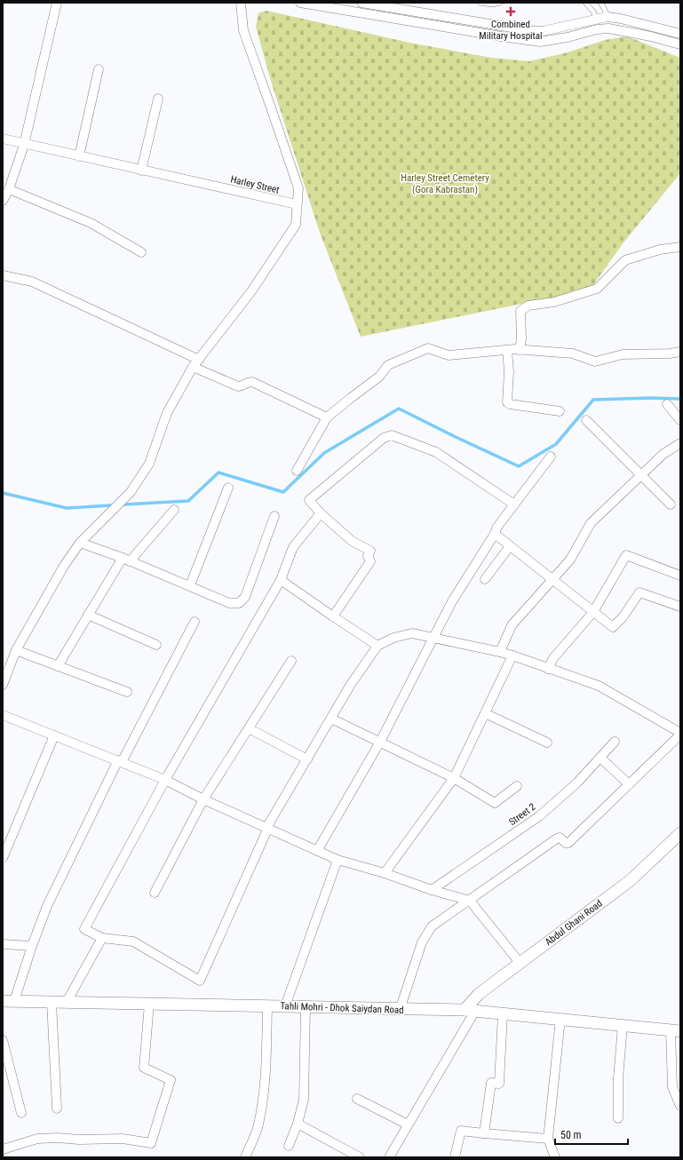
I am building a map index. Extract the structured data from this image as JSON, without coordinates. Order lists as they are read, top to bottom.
{
  "streets": {
    "street": [
      "Harley Street",
      "Street 2",
      "Abdul Ghani Road",
      "Tahli Mohri - Dhok Saiydan Road"
    ]
  },
  "crossings": [
    ["Abdul Ghani Road", "Tahli Mohri - Dhok Saiydan Road"]
  ],
  "parks": ["Harley Street Cemetery (Gora Kabrastan)"],
  "places": {
    "health": ["Combined Military Hospital"]
  },
  "scale_bar": "50 m"
}
